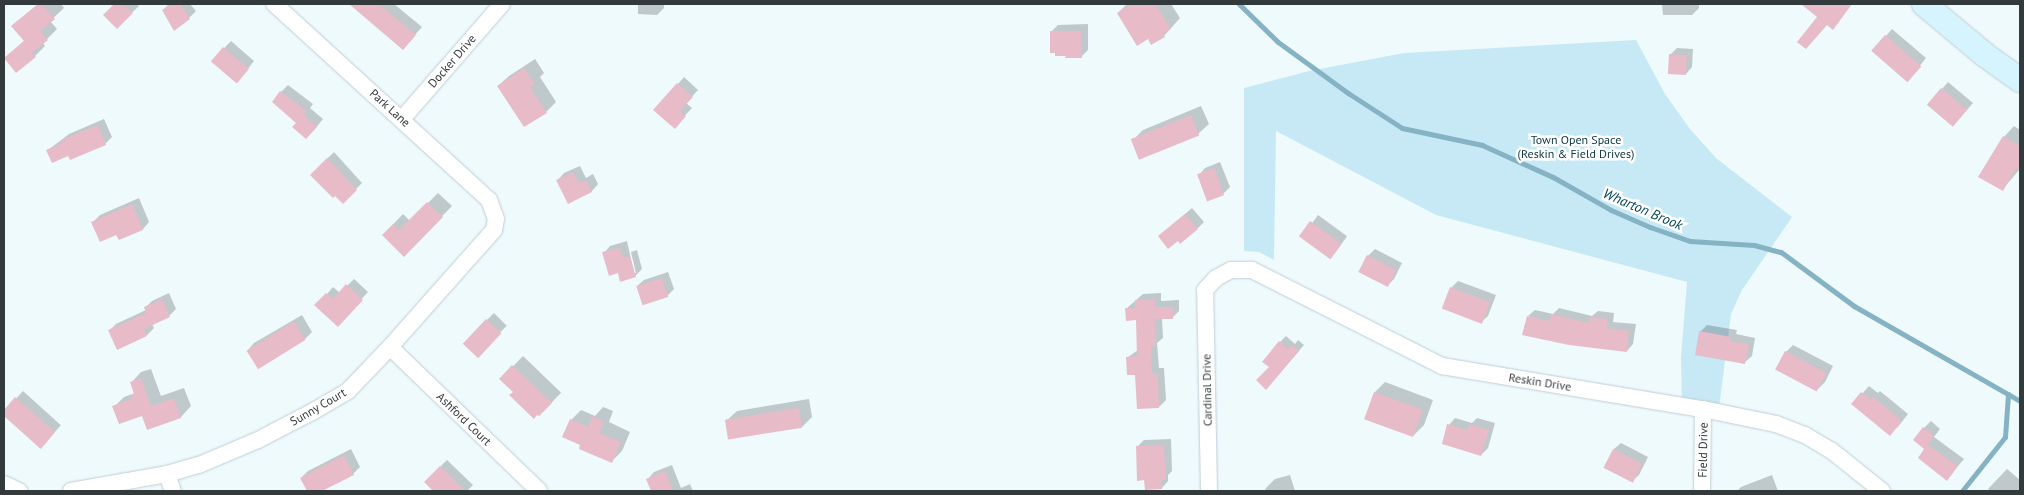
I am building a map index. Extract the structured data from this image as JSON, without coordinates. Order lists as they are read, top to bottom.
{
  "streets": {
    "street": [
      "Docker Drive",
      "Park Lane",
      "Reskin Drive",
      "Cardinal Drive",
      "Sunny Court",
      "Ashford Court",
      "Field Drive"
    ]
  },
  "crossings": [
    ["Docker Drive", "Park Lane"],
    ["Park Lane", "Sunny Court"],
    ["Reskin Drive", "Cardinal Drive"],
    ["Reskin Drive", "Field Drive"],
    ["Sunny Court", "Ashford Court"]
  ],
  "water": ["Wharton Brook"],
  "parks": ["Town Open Space (Reskin & Field Drives)"]
}
